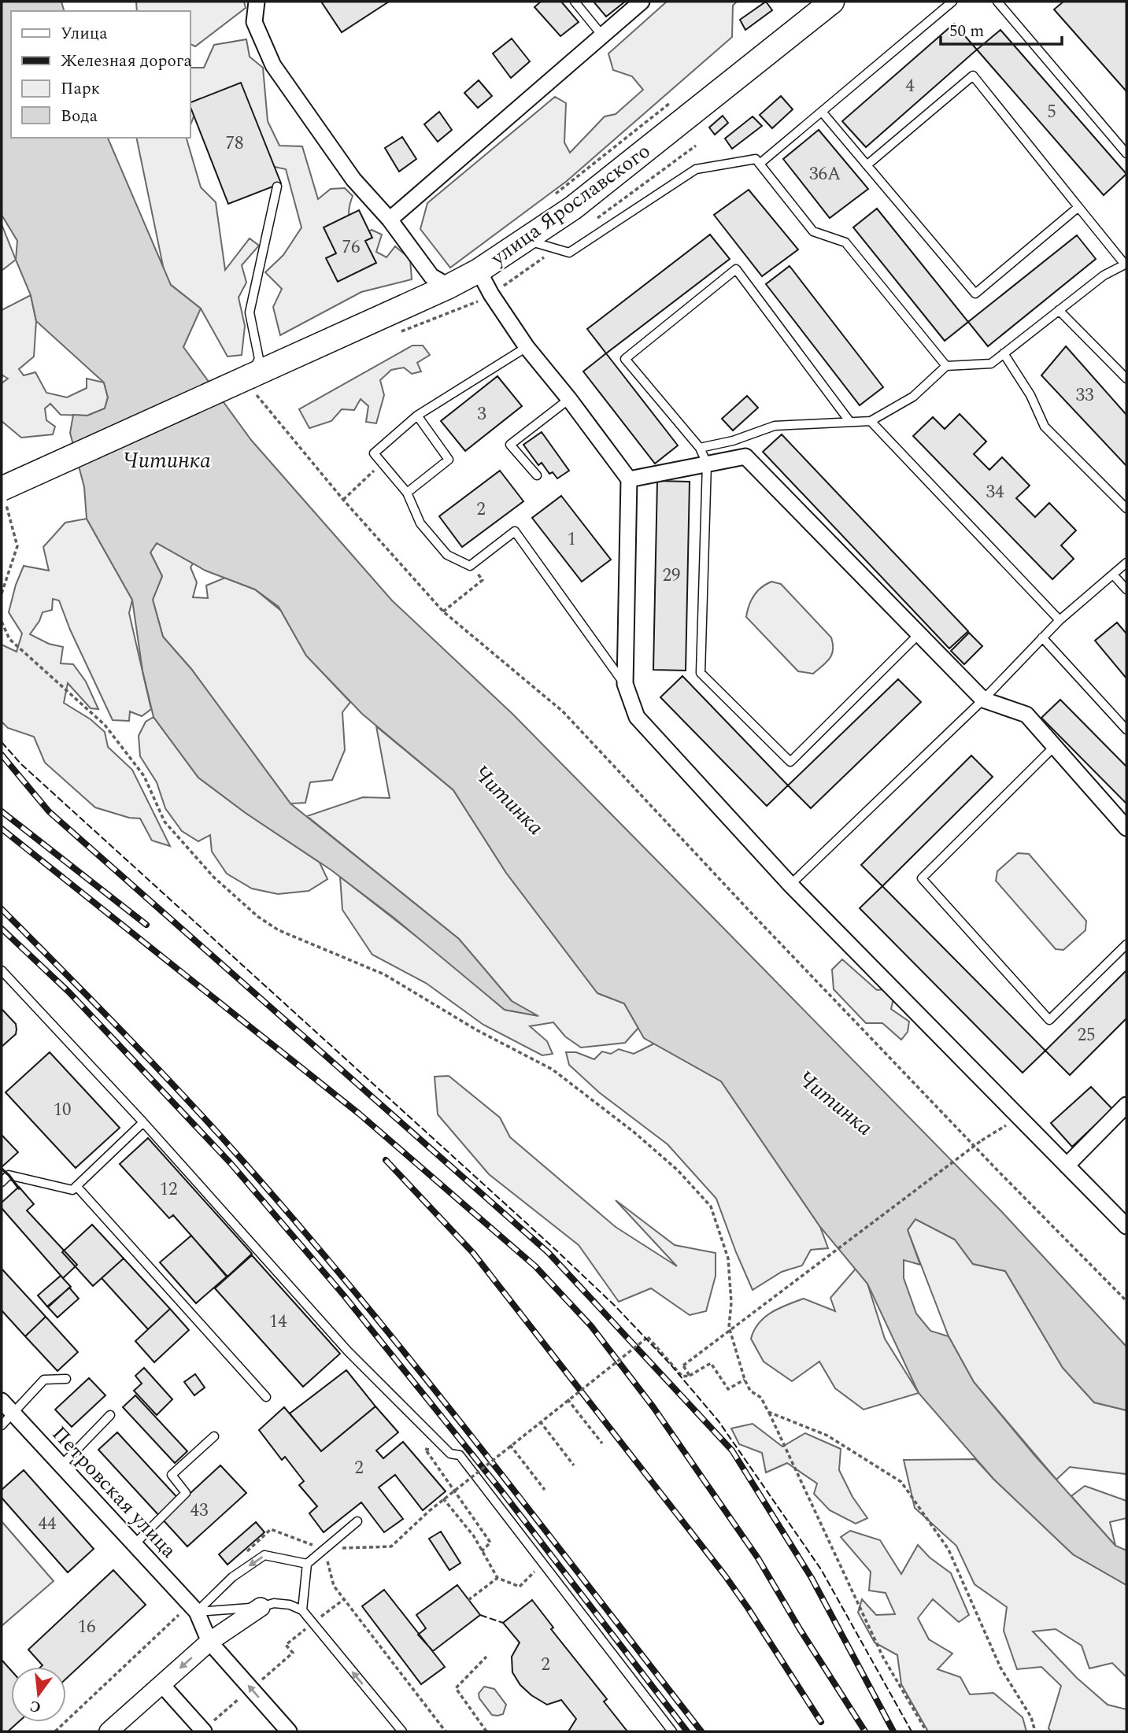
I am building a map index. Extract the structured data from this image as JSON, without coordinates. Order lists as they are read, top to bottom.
{
  "streets": {
    "main road": ["улица Ярославского"],
    "street": ["Петровская улица"]
  },
  "water": ["Читинка"],
  "house_numbers": [
    "4",
    "5",
    "78",
    "36А",
    "76",
    "33",
    "3",
    "34",
    "2",
    "1",
    "29",
    "25",
    "10",
    "12",
    "14",
    "2",
    "43",
    "44",
    "16",
    "2"
  ],
  "legend": [
    "Улица",
    "Железная дорога",
    "Парк",
    "Вода"
  ],
  "scale_bar": "50 m",
  "north": "bottom"
}
